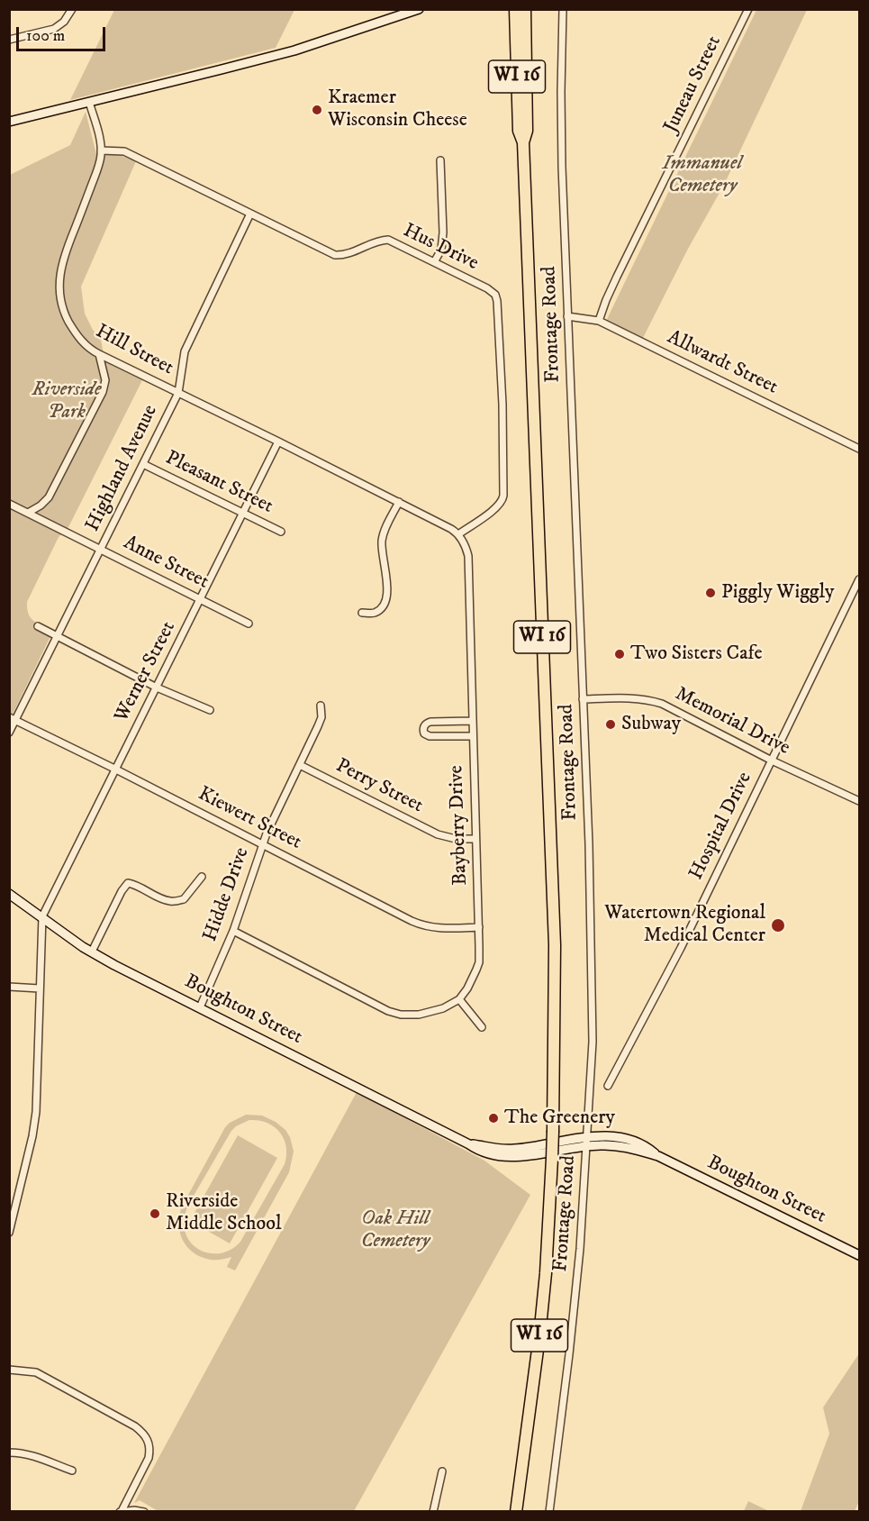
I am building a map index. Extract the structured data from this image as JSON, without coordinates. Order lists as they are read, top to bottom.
{
  "streets": {
    "highway": ["WI 16"],
    "street": [
      "Juneau Street",
      "Hus Drive",
      "Frontage Road",
      "Hill Street",
      "Allwardt Street",
      "Highland Avenue",
      "Pleasant Street",
      "Anne Street",
      "Werner Street",
      "Memorial Drive",
      "Perry Street",
      "Kiewert Street",
      "Bayberry Drive",
      "Hospital Drive",
      "Hidde Drive",
      "Boughton Street"
    ]
  },
  "crossings": [
    ["Juneau Street", "Allwardt Street"],
    ["Hus Drive", "Hill Street"],
    ["Hus Drive", "Highland Avenue"],
    ["Hus Drive", "Bayberry Drive"],
    ["Frontage Road", "Allwardt Street"],
    ["Frontage Road", "Memorial Drive"],
    ["Frontage Road", "Boughton Street"],
    ["Hill Street", "Highland Avenue"],
    ["Hill Street", "Werner Street"],
    ["Highland Avenue", "Pleasant Street"],
    ["Highland Avenue", "Anne Street"],
    ["Highland Avenue", "Kiewert Street"],
    ["Pleasant Street", "Werner Street"],
    ["Anne Street", "Werner Street"],
    ["Werner Street", "Kiewert Street"],
    ["Werner Street", "Boughton Street"],
    ["Memorial Drive", "Hospital Drive"],
    ["Perry Street", "Bayberry Drive"],
    ["Perry Street", "Hidde Drive"],
    ["Kiewert Street", "Bayberry Drive"],
    ["Kiewert Street", "Hidde Drive"],
    ["Hidde Drive", "Boughton Street"]
  ],
  "parks": ["Immanuel Cemetery", "Riverside Park", "Oak Hill Cemetery"],
  "places": [
    "Kraemer Wisconsin Cheese",
    "Piggly Wiggly",
    "Two Sisters Cafe",
    "Subway",
    "Watertown Regional Medical Center",
    "The Greenery",
    "Riverside Middle School"
  ],
  "scale_bar": "100 m"
}
